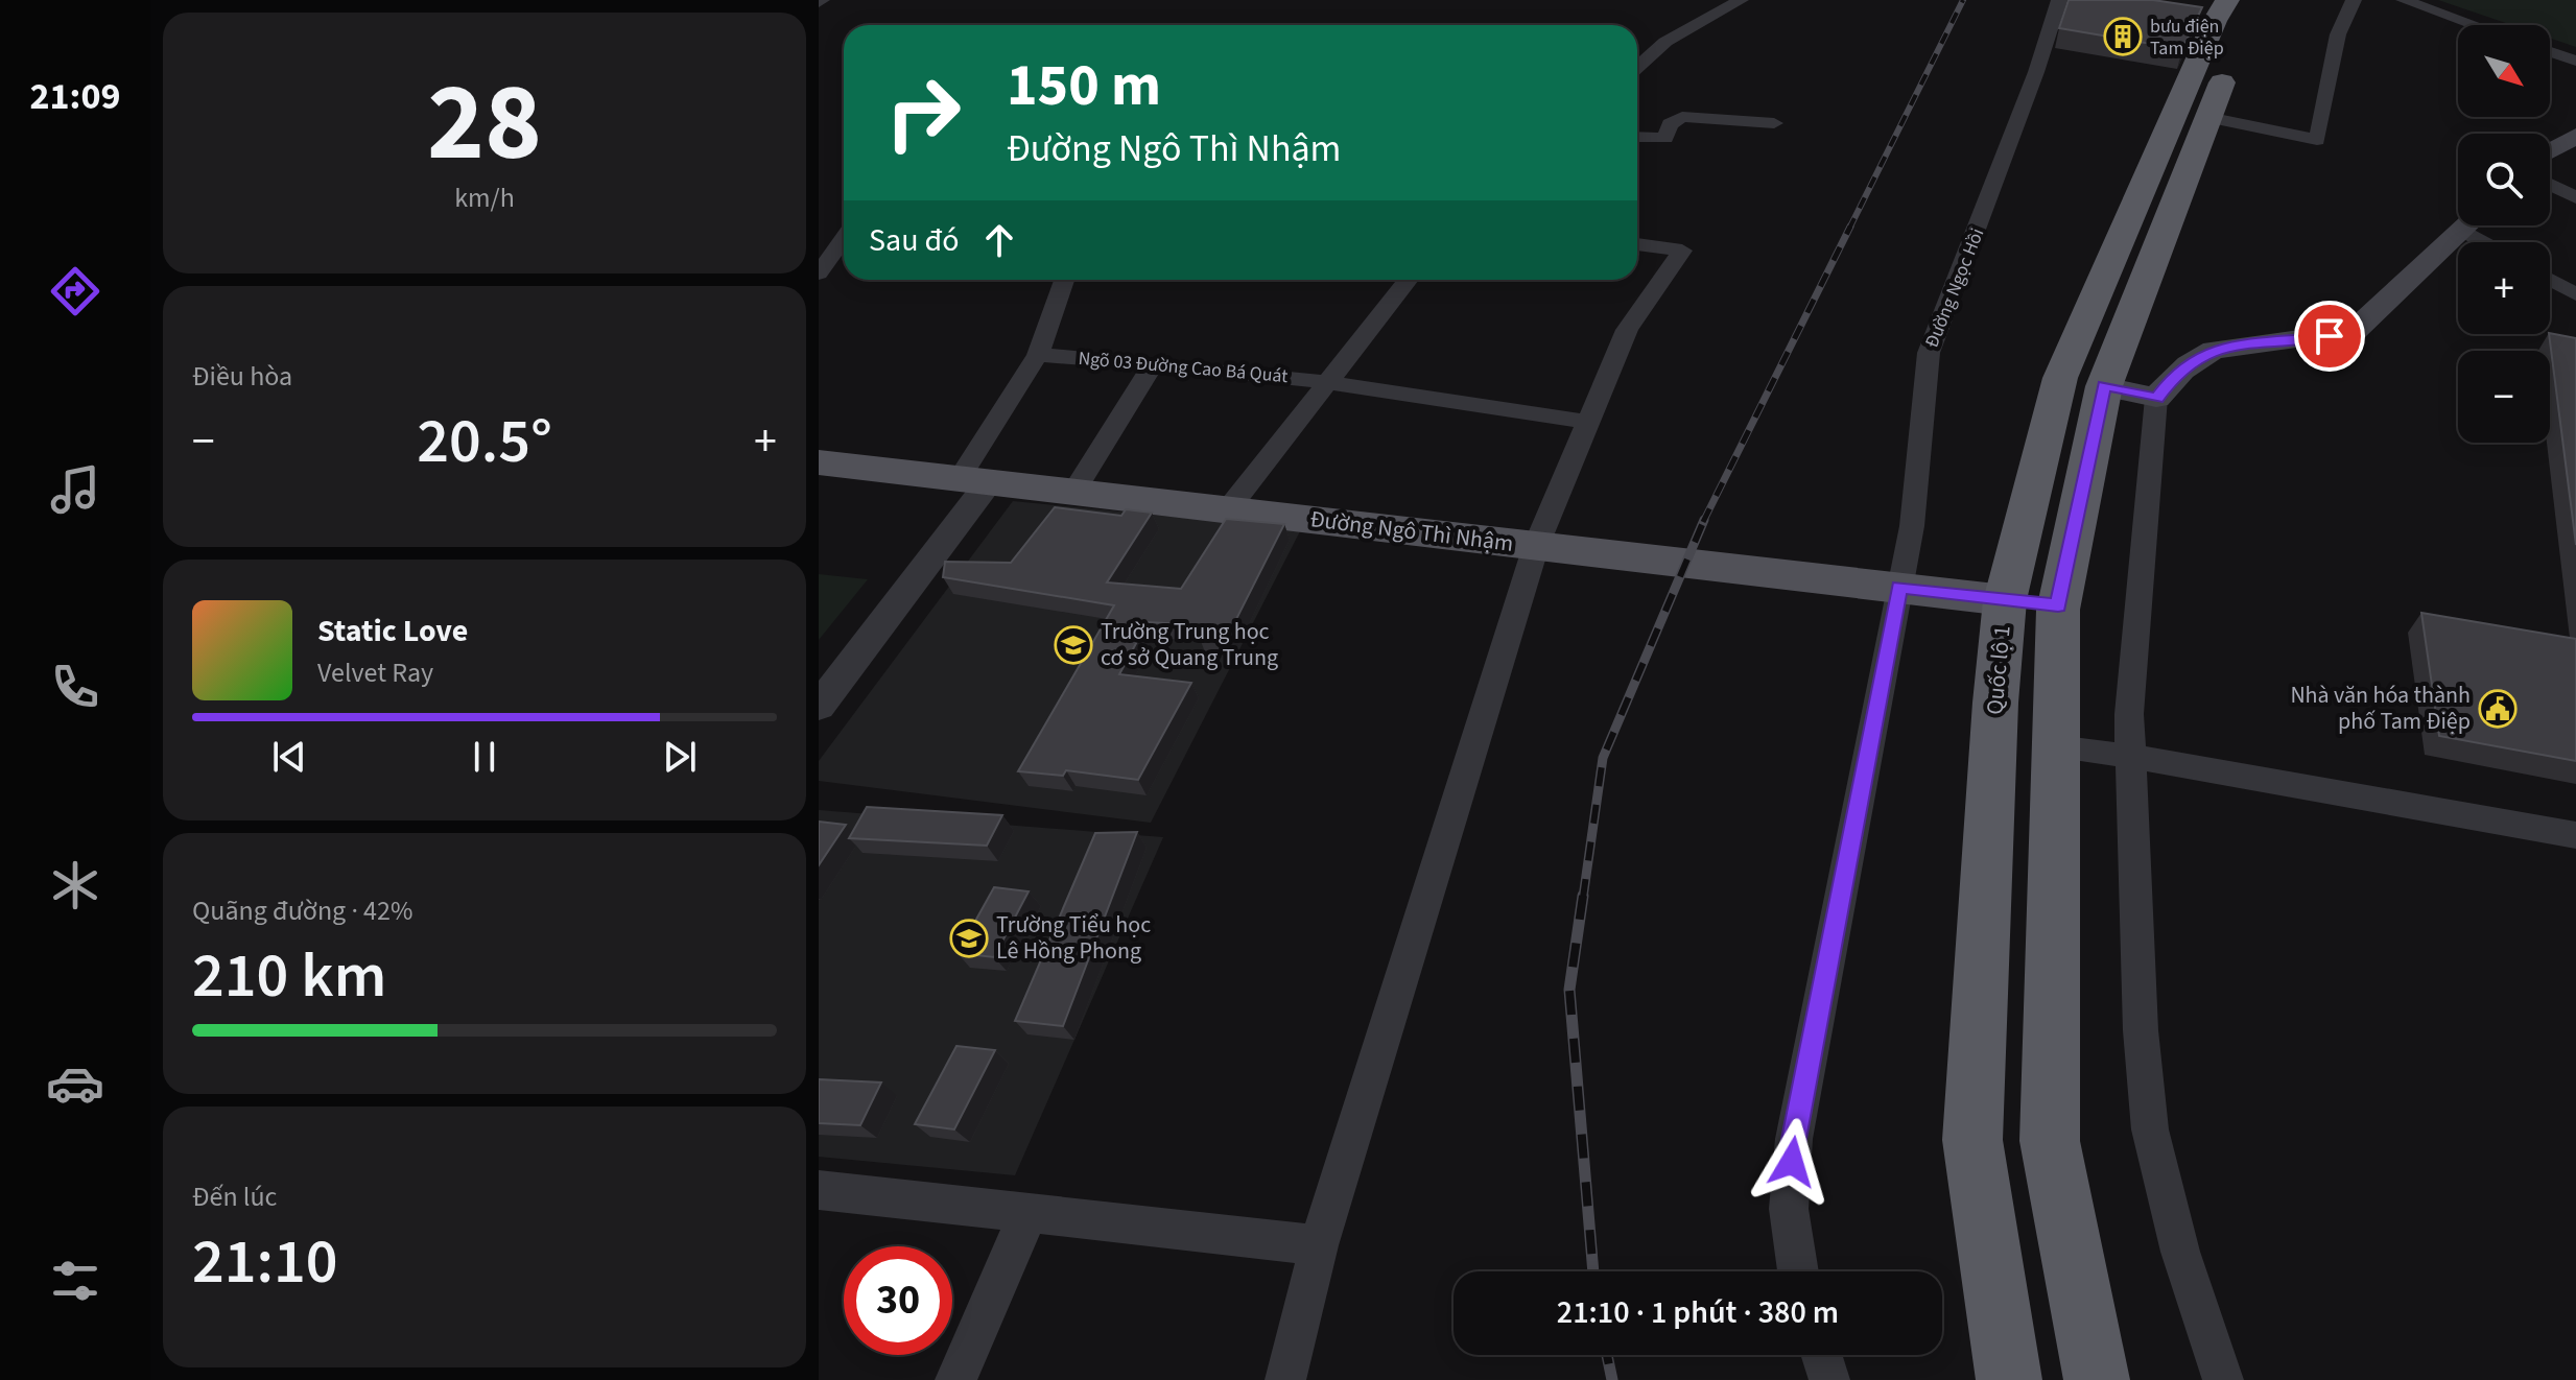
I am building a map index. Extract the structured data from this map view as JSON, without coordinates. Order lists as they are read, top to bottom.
{
  "streets": {
    "highway": ["Quốc lộ 1"],
    "main road": ["Đường Ngô Thì Nhậm"],
    "street": ["Đường Ngọc Hồi", "Ngõ 03 Đường Cao Bá Quát"]
  },
  "crossings": [
    ["Đường Ngọc Hồi", "Đường Ngô Thì Nhậm"],
    ["Đường Ngô Thì Nhậm", "Quốc lộ 1"]
  ],
  "places": {
    "building": ["bưu điện Tam Điệp"],
    "school or university": ["Trường Trung học cơ sở Quang Trung", "Trường Tiểu học Lê Hồng Phong"],
    "public building": ["Nhà văn hóa thành phố Tam Điệp"]
  },
  "north": "bottom right",
  "page": {
    "tabs": "21:09",
    "tile": [
      ["28", "km/h"],
      "Điều hòa",
      ["Quãng đường · 42%", "210 km"],
      ["Đến lúc", "21:10"]
    ],
    "map_buttons": ["+", "−"],
    "turn": ["150 m", "Đường Ngô Thì Nhậm"],
    "then": "Sau đó",
    "heat": ["−", "20.5°", "+"],
    "song": ["Static Love", "Velvet Ray"],
    "limit": "30",
    "trip": "21:10 · 1 phút · 380 m"
  }
}
